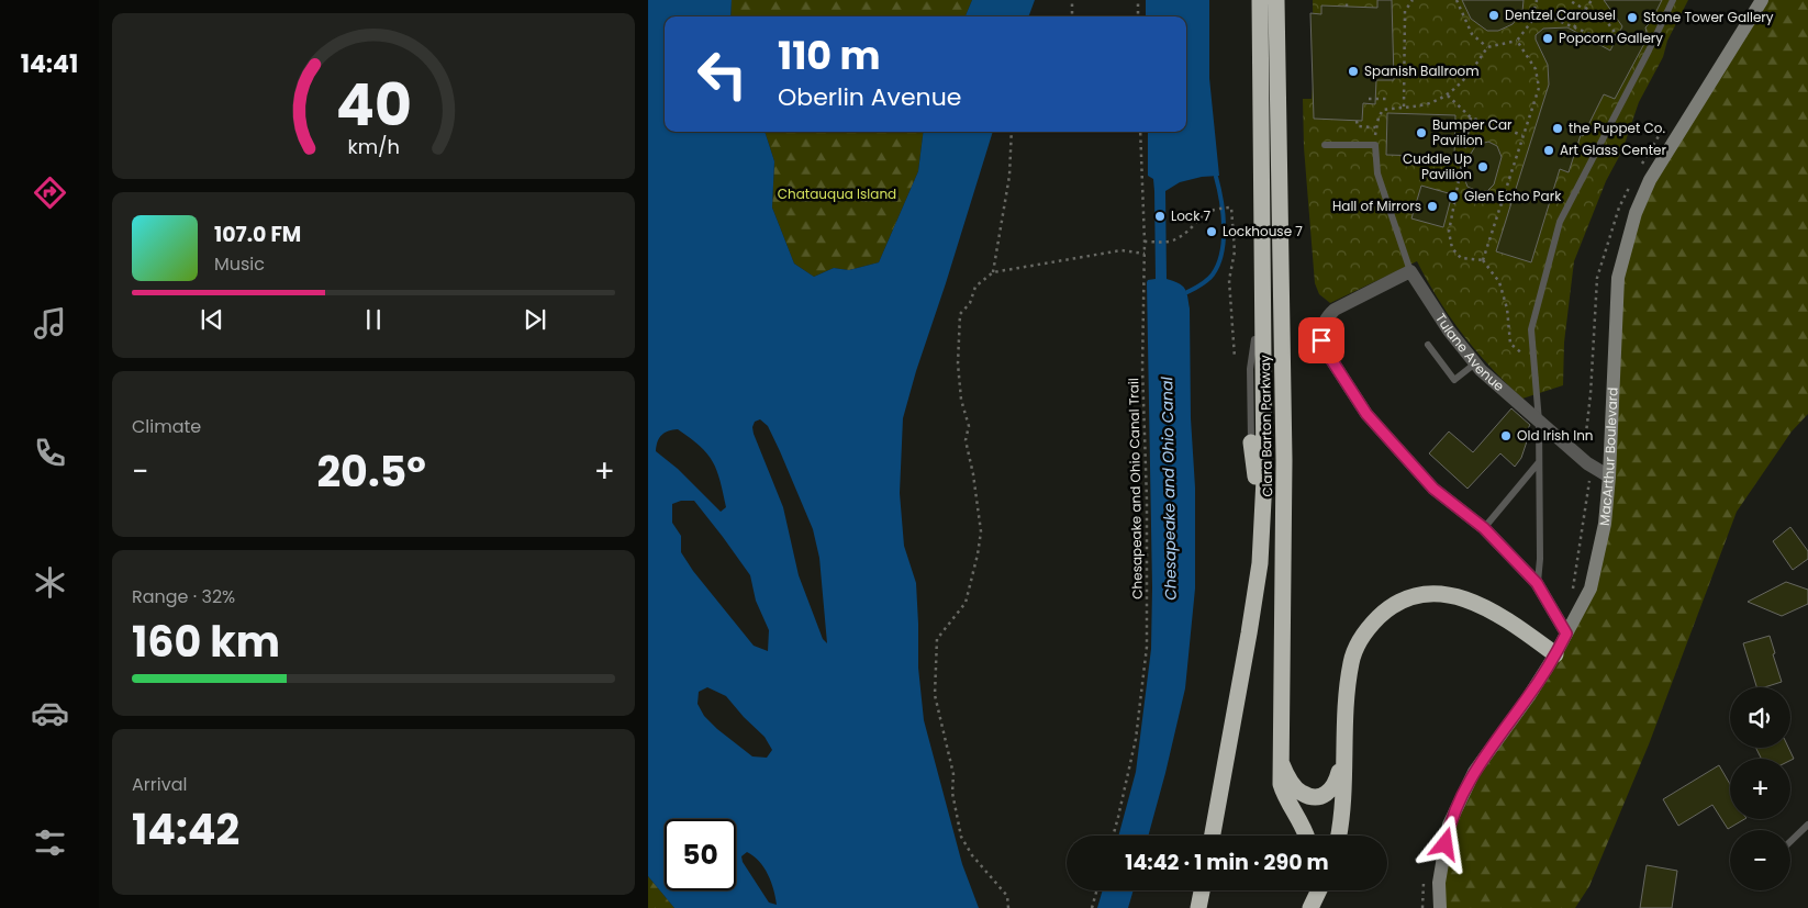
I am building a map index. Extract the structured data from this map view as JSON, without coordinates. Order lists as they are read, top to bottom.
{
  "streets": {
    "highway": ["Clara Barton Parkway"],
    "main road": ["MacArthur Boulevard"],
    "street": ["Tulane Avenue"],
    "path": ["Chesapeake and Ohio Canal Trail"]
  },
  "crossings": [
    ["Tulane Avenue", "MacArthur Boulevard"]
  ],
  "water": ["Chesapeake and Ohio Canal"],
  "parks": ["Chatauqua Island"],
  "places": [
    "Dentzel Carousel",
    "Stone Tower Gallery",
    "Popcorn Gallery",
    "Spanish Ballroom",
    "the Puppet Co.",
    "Bumper Car Pavilion",
    "Art Glass Center",
    "Cuddle Up Pavilion",
    "Glen Echo Park",
    "Hall of Mirrors",
    "Lock 7",
    "Lockhouse 7",
    "Old Irish Inn"
  ],
  "page": {
    "tabs": "14:41",
    "turn": ["110 m", "Oberlin Avenue"],
    "song": ["107.0 FM", "Music"],
    "tile": [
      "Climate",
      ["Range · 32%", "160 km"],
      ["Arrival", "14:42"]
    ],
    "heat": ["−", "20.5°", "+"],
    "map_buttons": ["+", "−"],
    "limit": "50",
    "trip": "14:42 · 1 min · 290 m",
    "gauge": ["40", "km/h"]
  }
}
